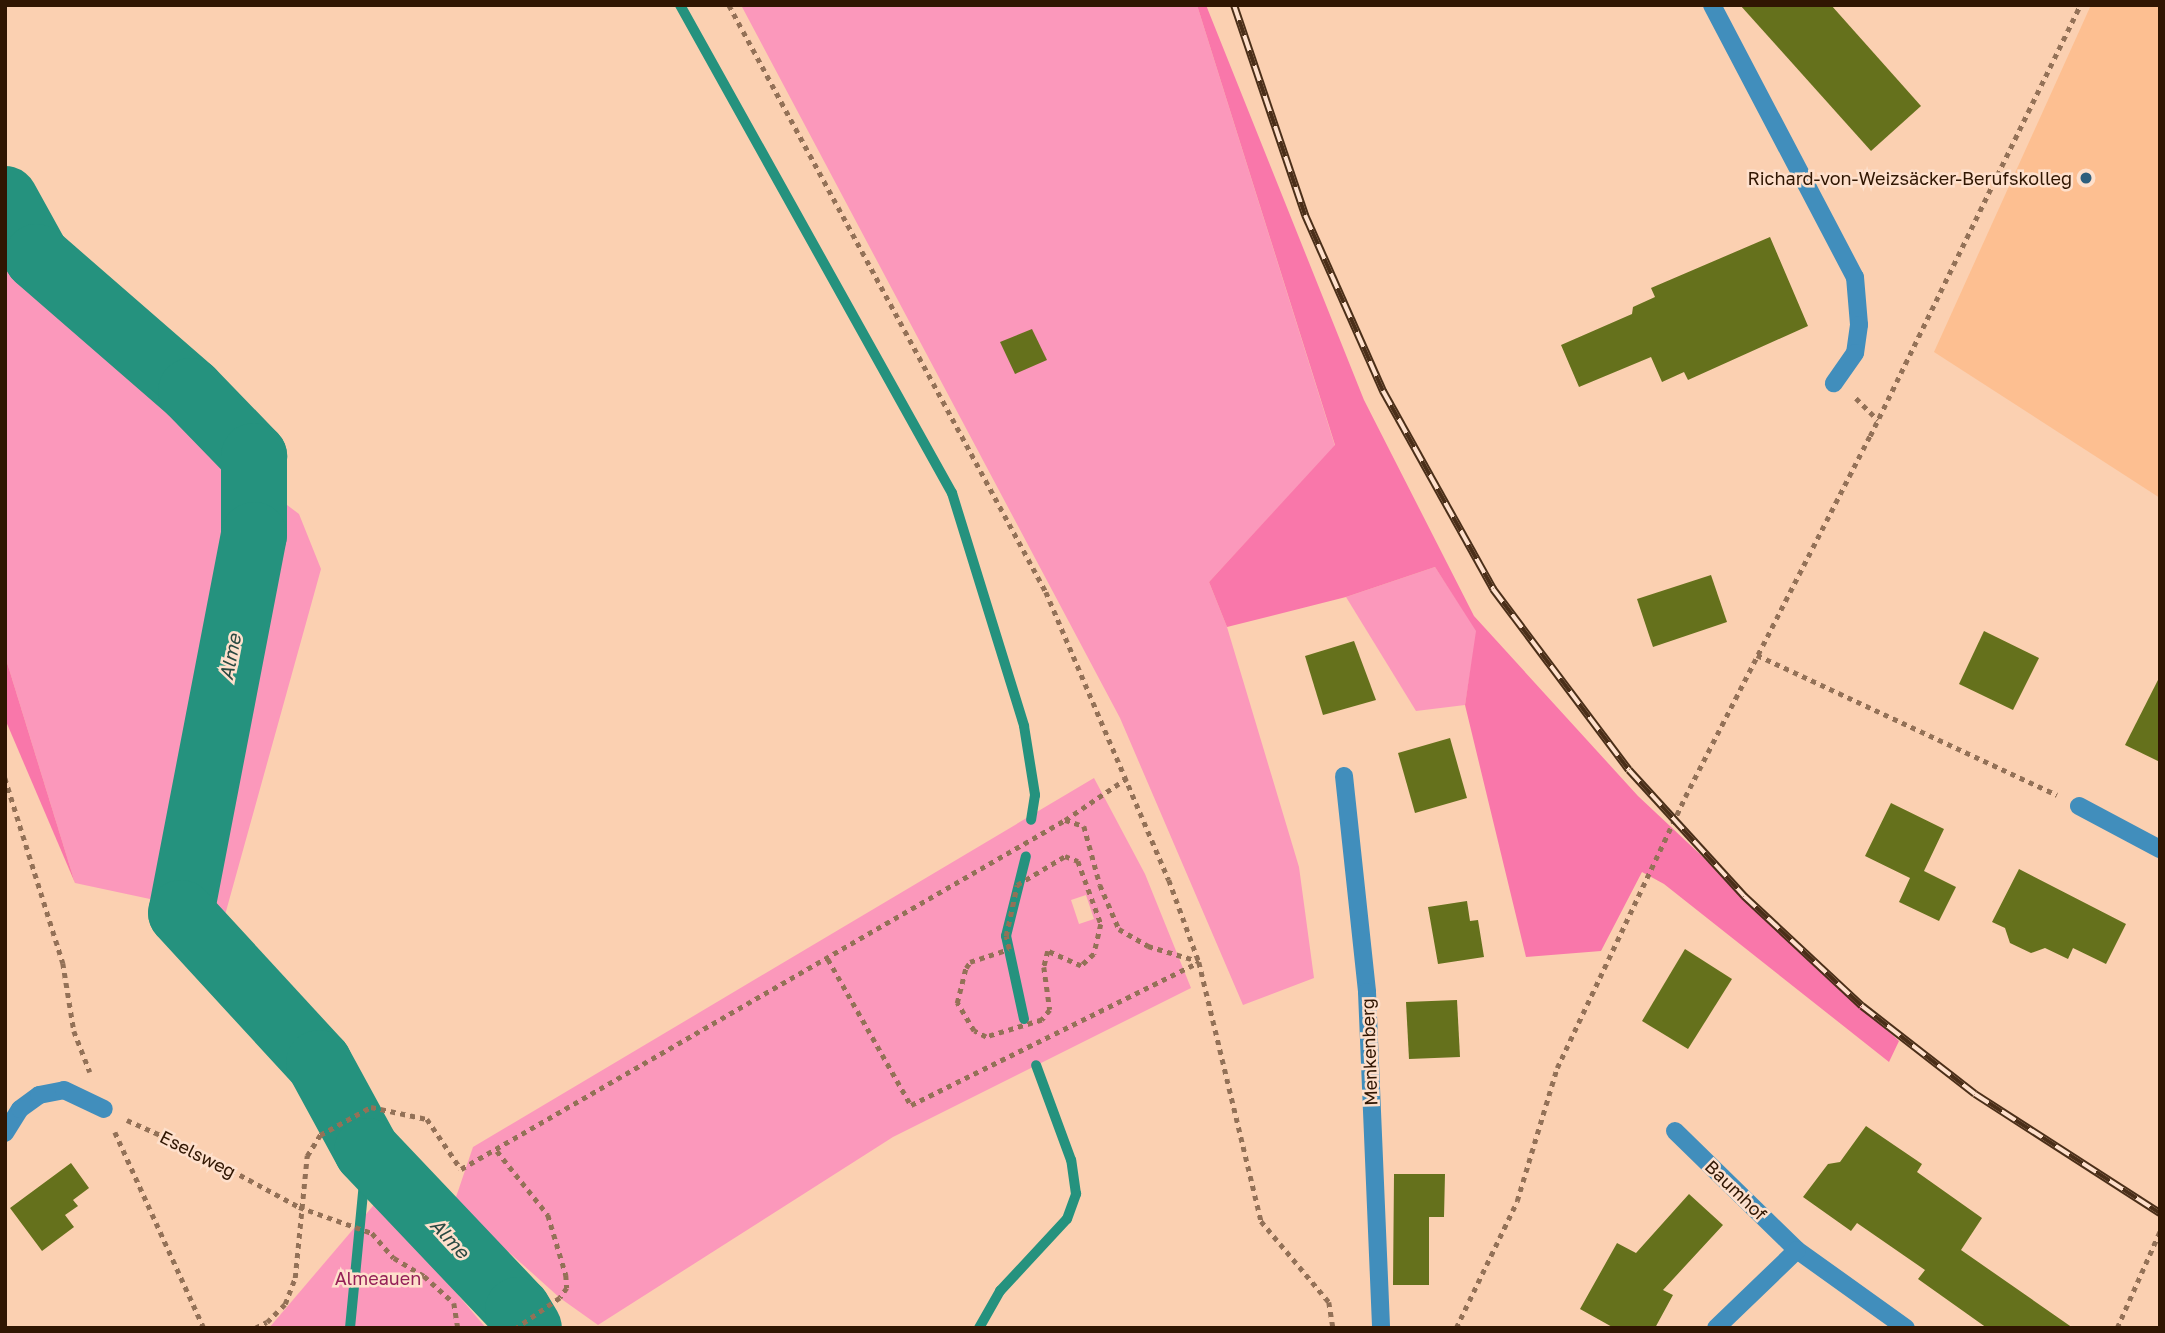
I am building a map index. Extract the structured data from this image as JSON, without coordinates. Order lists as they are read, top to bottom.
{
  "streets": {
    "street": ["Menkenberg", "Baumhof"],
    "path": ["Eselsweg"]
  },
  "water": ["Alme"],
  "parks": ["Almeauen"],
  "places": ["Richard-von-Weizsäcker-Berufskolleg"]
}
